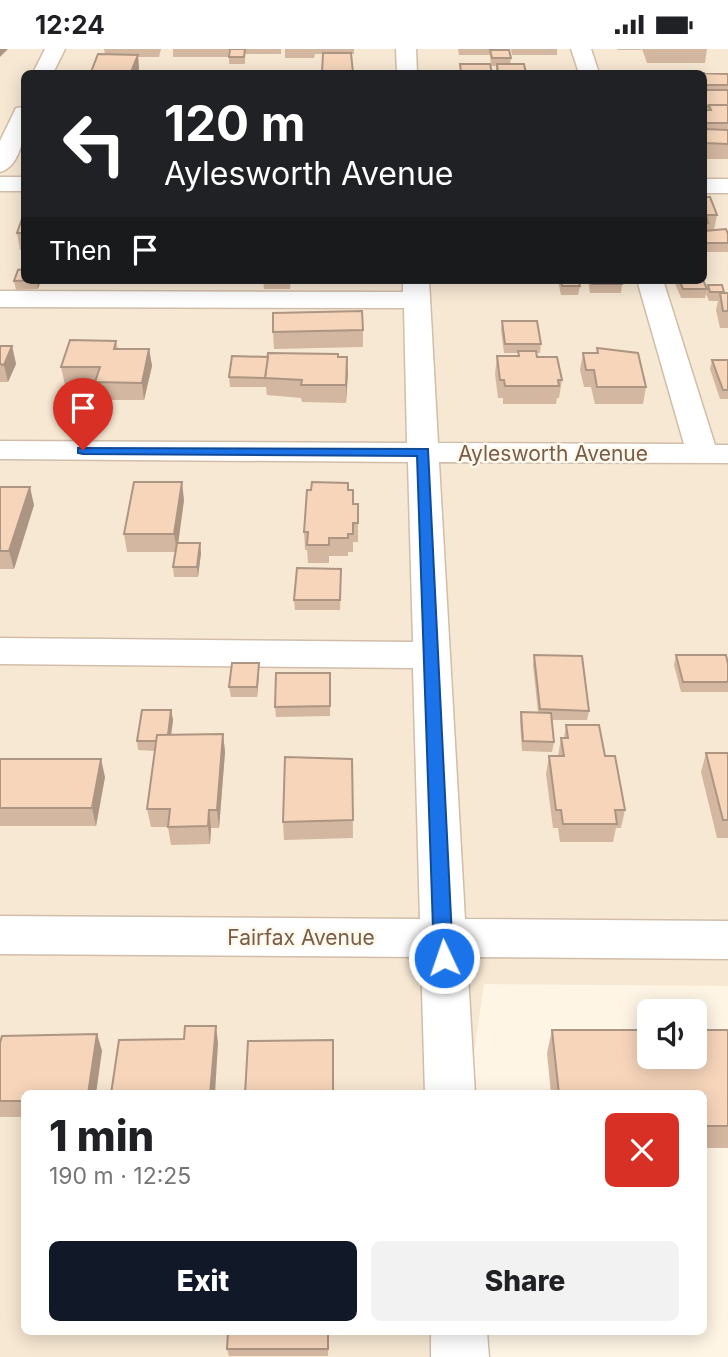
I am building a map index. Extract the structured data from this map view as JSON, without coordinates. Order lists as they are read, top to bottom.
{
  "streets": {
    "street": ["Aylesworth Avenue", "Fairfax Avenue"]
  },
  "page": {
    "status": "12:24",
    "turn": ["120 m", "Aylesworth Avenue"],
    "then": "Then",
    "heading": ["1 min", "190 m · 12:25"],
    "buttons": ["Exit", "Share"]
  }
}
